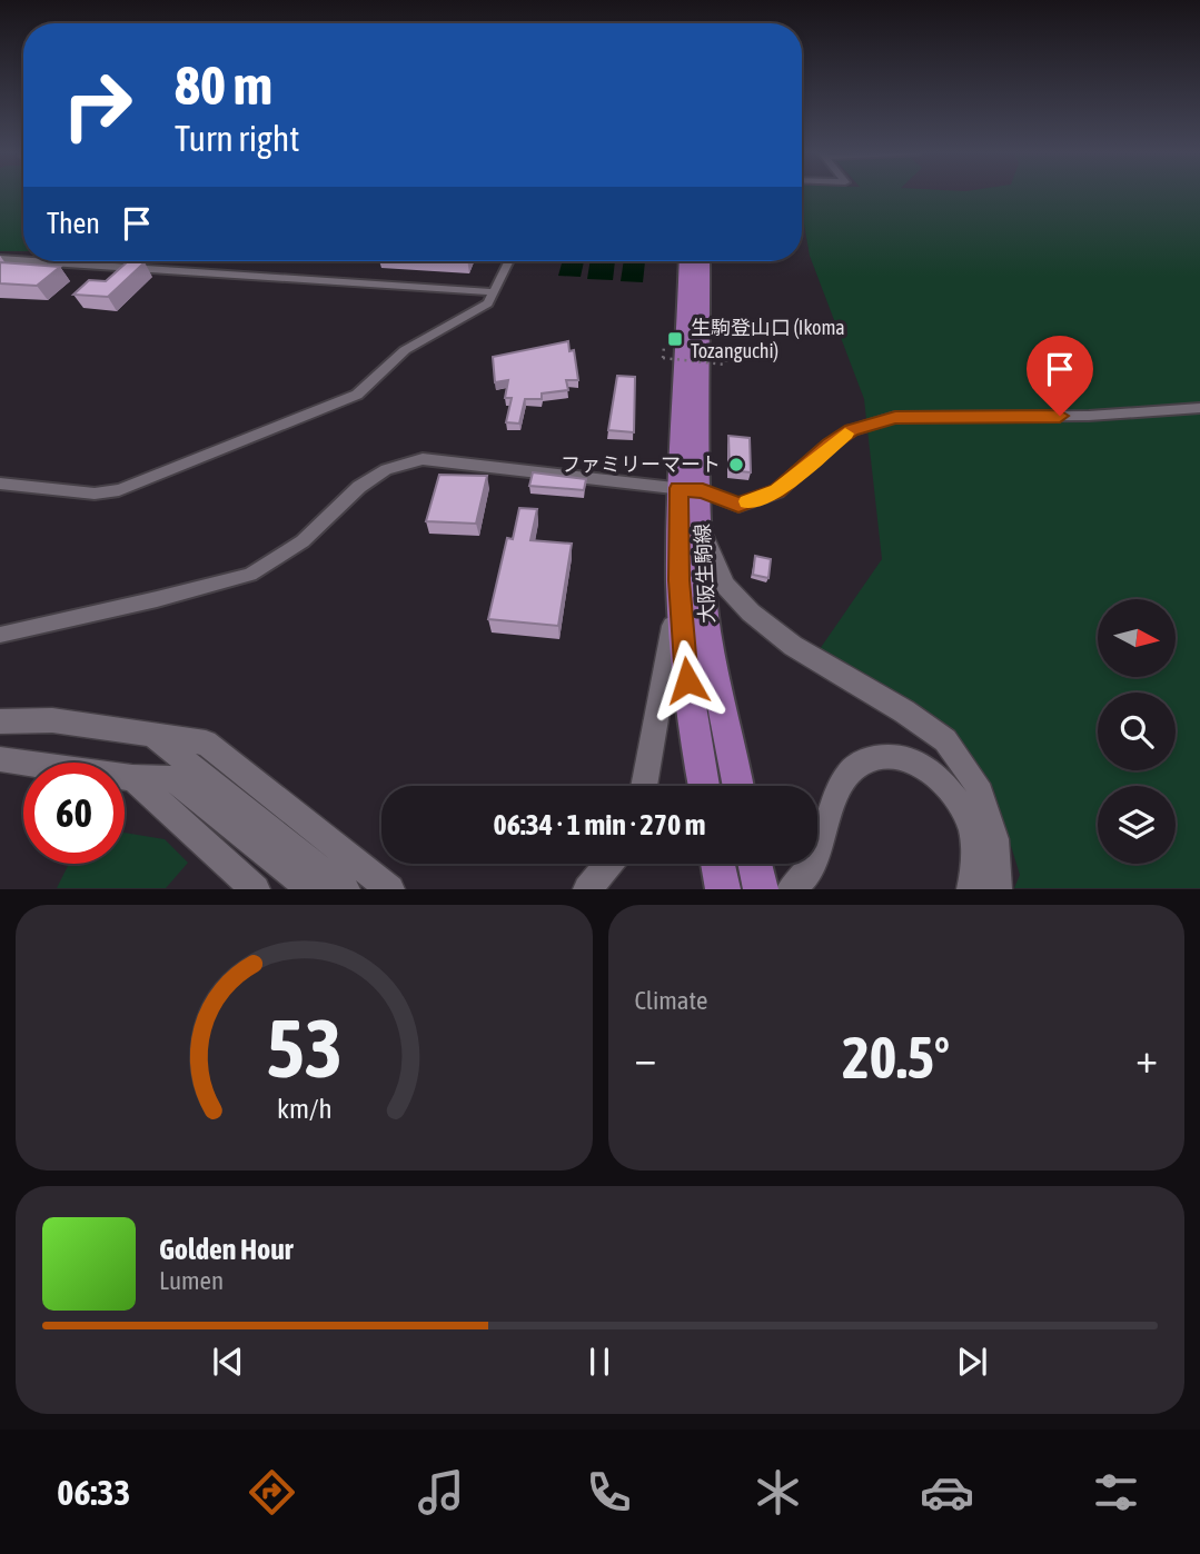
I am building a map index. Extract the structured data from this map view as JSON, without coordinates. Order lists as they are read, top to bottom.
{
  "streets": {
    "main road": ["大阪生駒線"]
  },
  "places": {
    "transit": ["生駒登山口 (Ikoma Tozanguchi)"],
    "other": ["ファミリーマート"]
  },
  "north": "right",
  "page": {
    "turn": ["80 m", "Turn right"],
    "then": "Then",
    "limit": "60",
    "trip": "06:34 · 1 min · 270 m",
    "tile": "Climate",
    "heat": ["−", "20.5°", "+"],
    "song": ["Golden Hour", "Lumen"],
    "tabs": "06:33",
    "gauge": ["53", "km/h"]
  }
}
